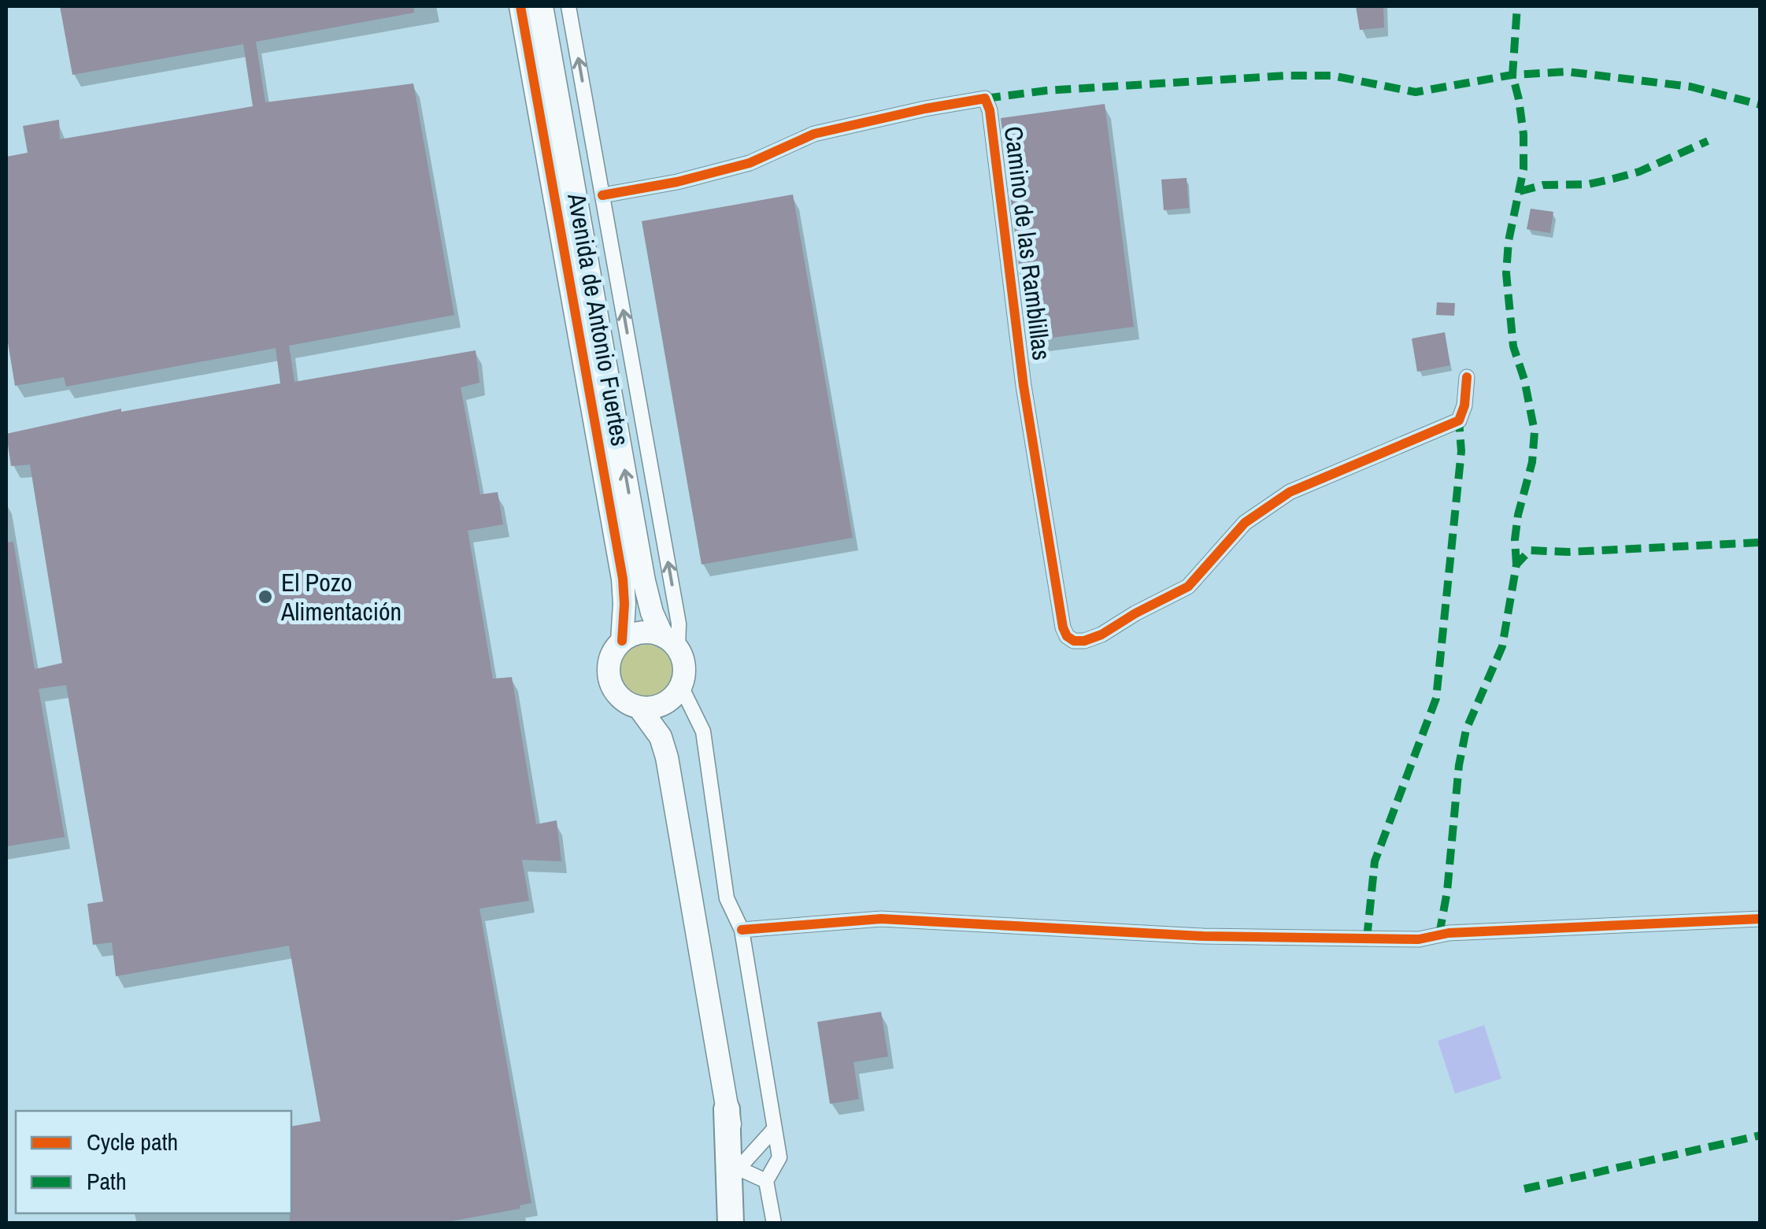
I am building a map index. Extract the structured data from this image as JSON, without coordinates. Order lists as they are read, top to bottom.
{
  "streets": {
    "main road": ["Avenida de Antonio Fuertes"],
    "street": ["Camino de las Ramblillas"]
  },
  "crossings": [
    ["Camino de las Ramblillas", "Avenida de Antonio Fuertes"]
  ],
  "places": ["El Pozo Alimentación"],
  "legend": ["Cycle path", "Path"]
}
